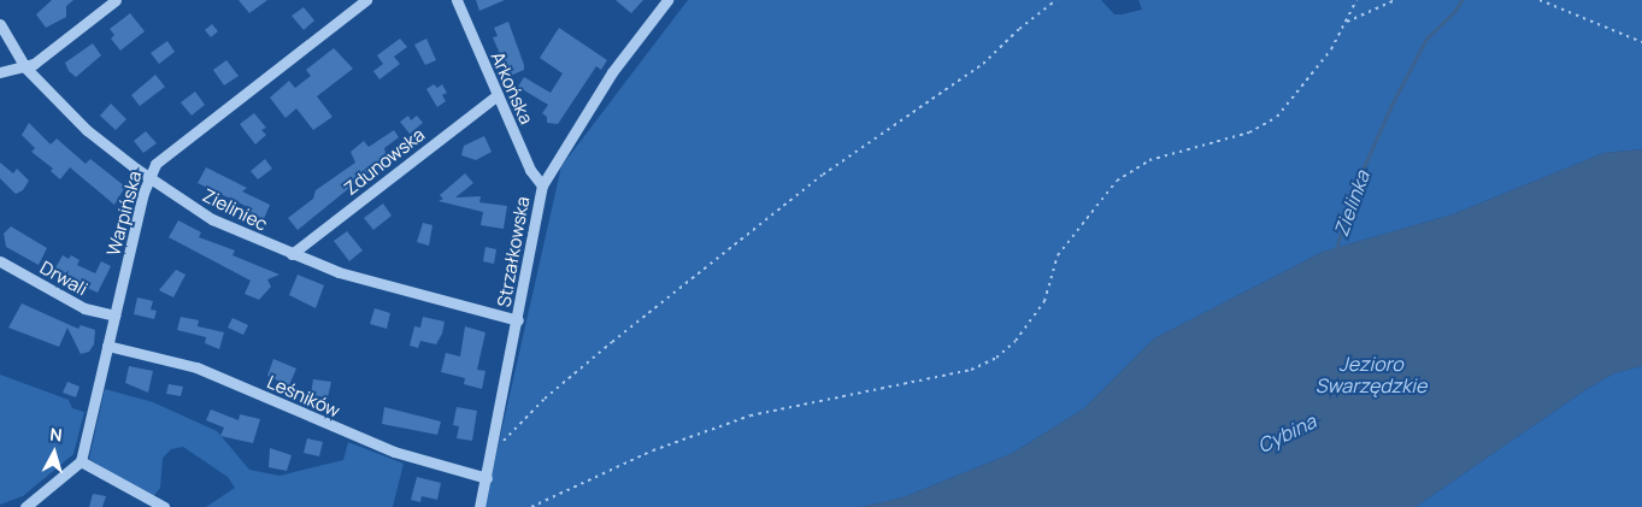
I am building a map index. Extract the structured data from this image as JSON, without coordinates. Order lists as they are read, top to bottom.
{
  "streets": {
    "street": [
      "Arkońska",
      "Zdunowska",
      "Zieliniec",
      "Warpińska",
      "Strzałkowska",
      "Drwali",
      "Leśników"
    ]
  },
  "crossings": [
    ["Arkońska", "Zdunowska"],
    ["Arkońska", "Strzałkowska"],
    ["Zdunowska", "Zieliniec"],
    ["Zieliniec", "Warpińska"],
    ["Zieliniec", "Strzałkowska"],
    ["Warpińska", "Drwali"],
    ["Warpińska", "Leśników"],
    ["Strzałkowska", "Leśników"]
  ],
  "water": ["Zielinka", "Jezioro Swarzędzkie", "Cybina"],
  "north": "top"
}
